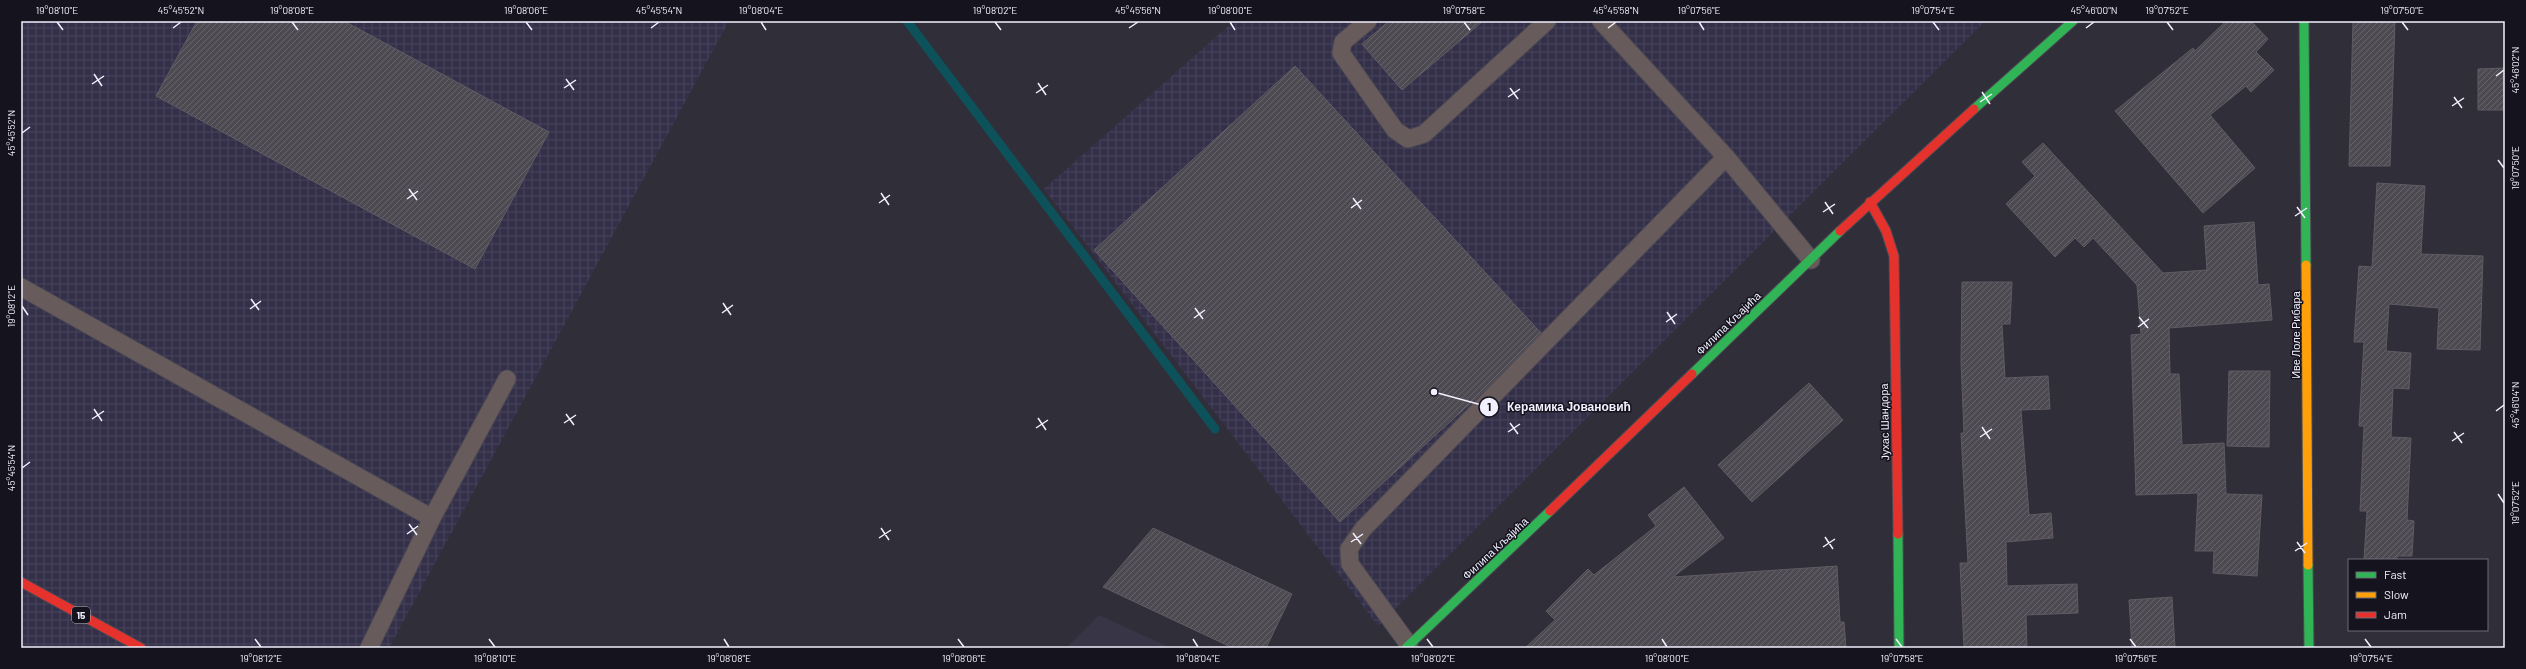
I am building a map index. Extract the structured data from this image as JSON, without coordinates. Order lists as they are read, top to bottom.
{
  "streets": {
    "street": [
      "Филипа Кљајића",
      "Иве Лоле Рибара",
      "Јухас Шандора",
      "15"
    ]
  },
  "crossings": [
    ["Филипа Кљајића", "Јухас Шандора"]
  ],
  "places": ["Керамика Јовановић"],
  "legend": ["Fast", "Slow", "Jam"],
  "coordinates": [
    "19°08'10\"E",
    "45°45'52\"N",
    "19°08'08\"E",
    "19°08'06\"E",
    "45°45'54\"N",
    "19°08'04\"E",
    "19°08'02\"E",
    "45°45'56\"N",
    "19°08'00\"E",
    "19°07'58\"E",
    "45°45'58\"N",
    "19°07'56\"E",
    "19°07'54\"E",
    "45°46'00\"N",
    "19°07'52\"E",
    "19°07'50\"E",
    "45°46'02\"N",
    "19°08'12\"E",
    "45°46'04\"N"
  ]
}
